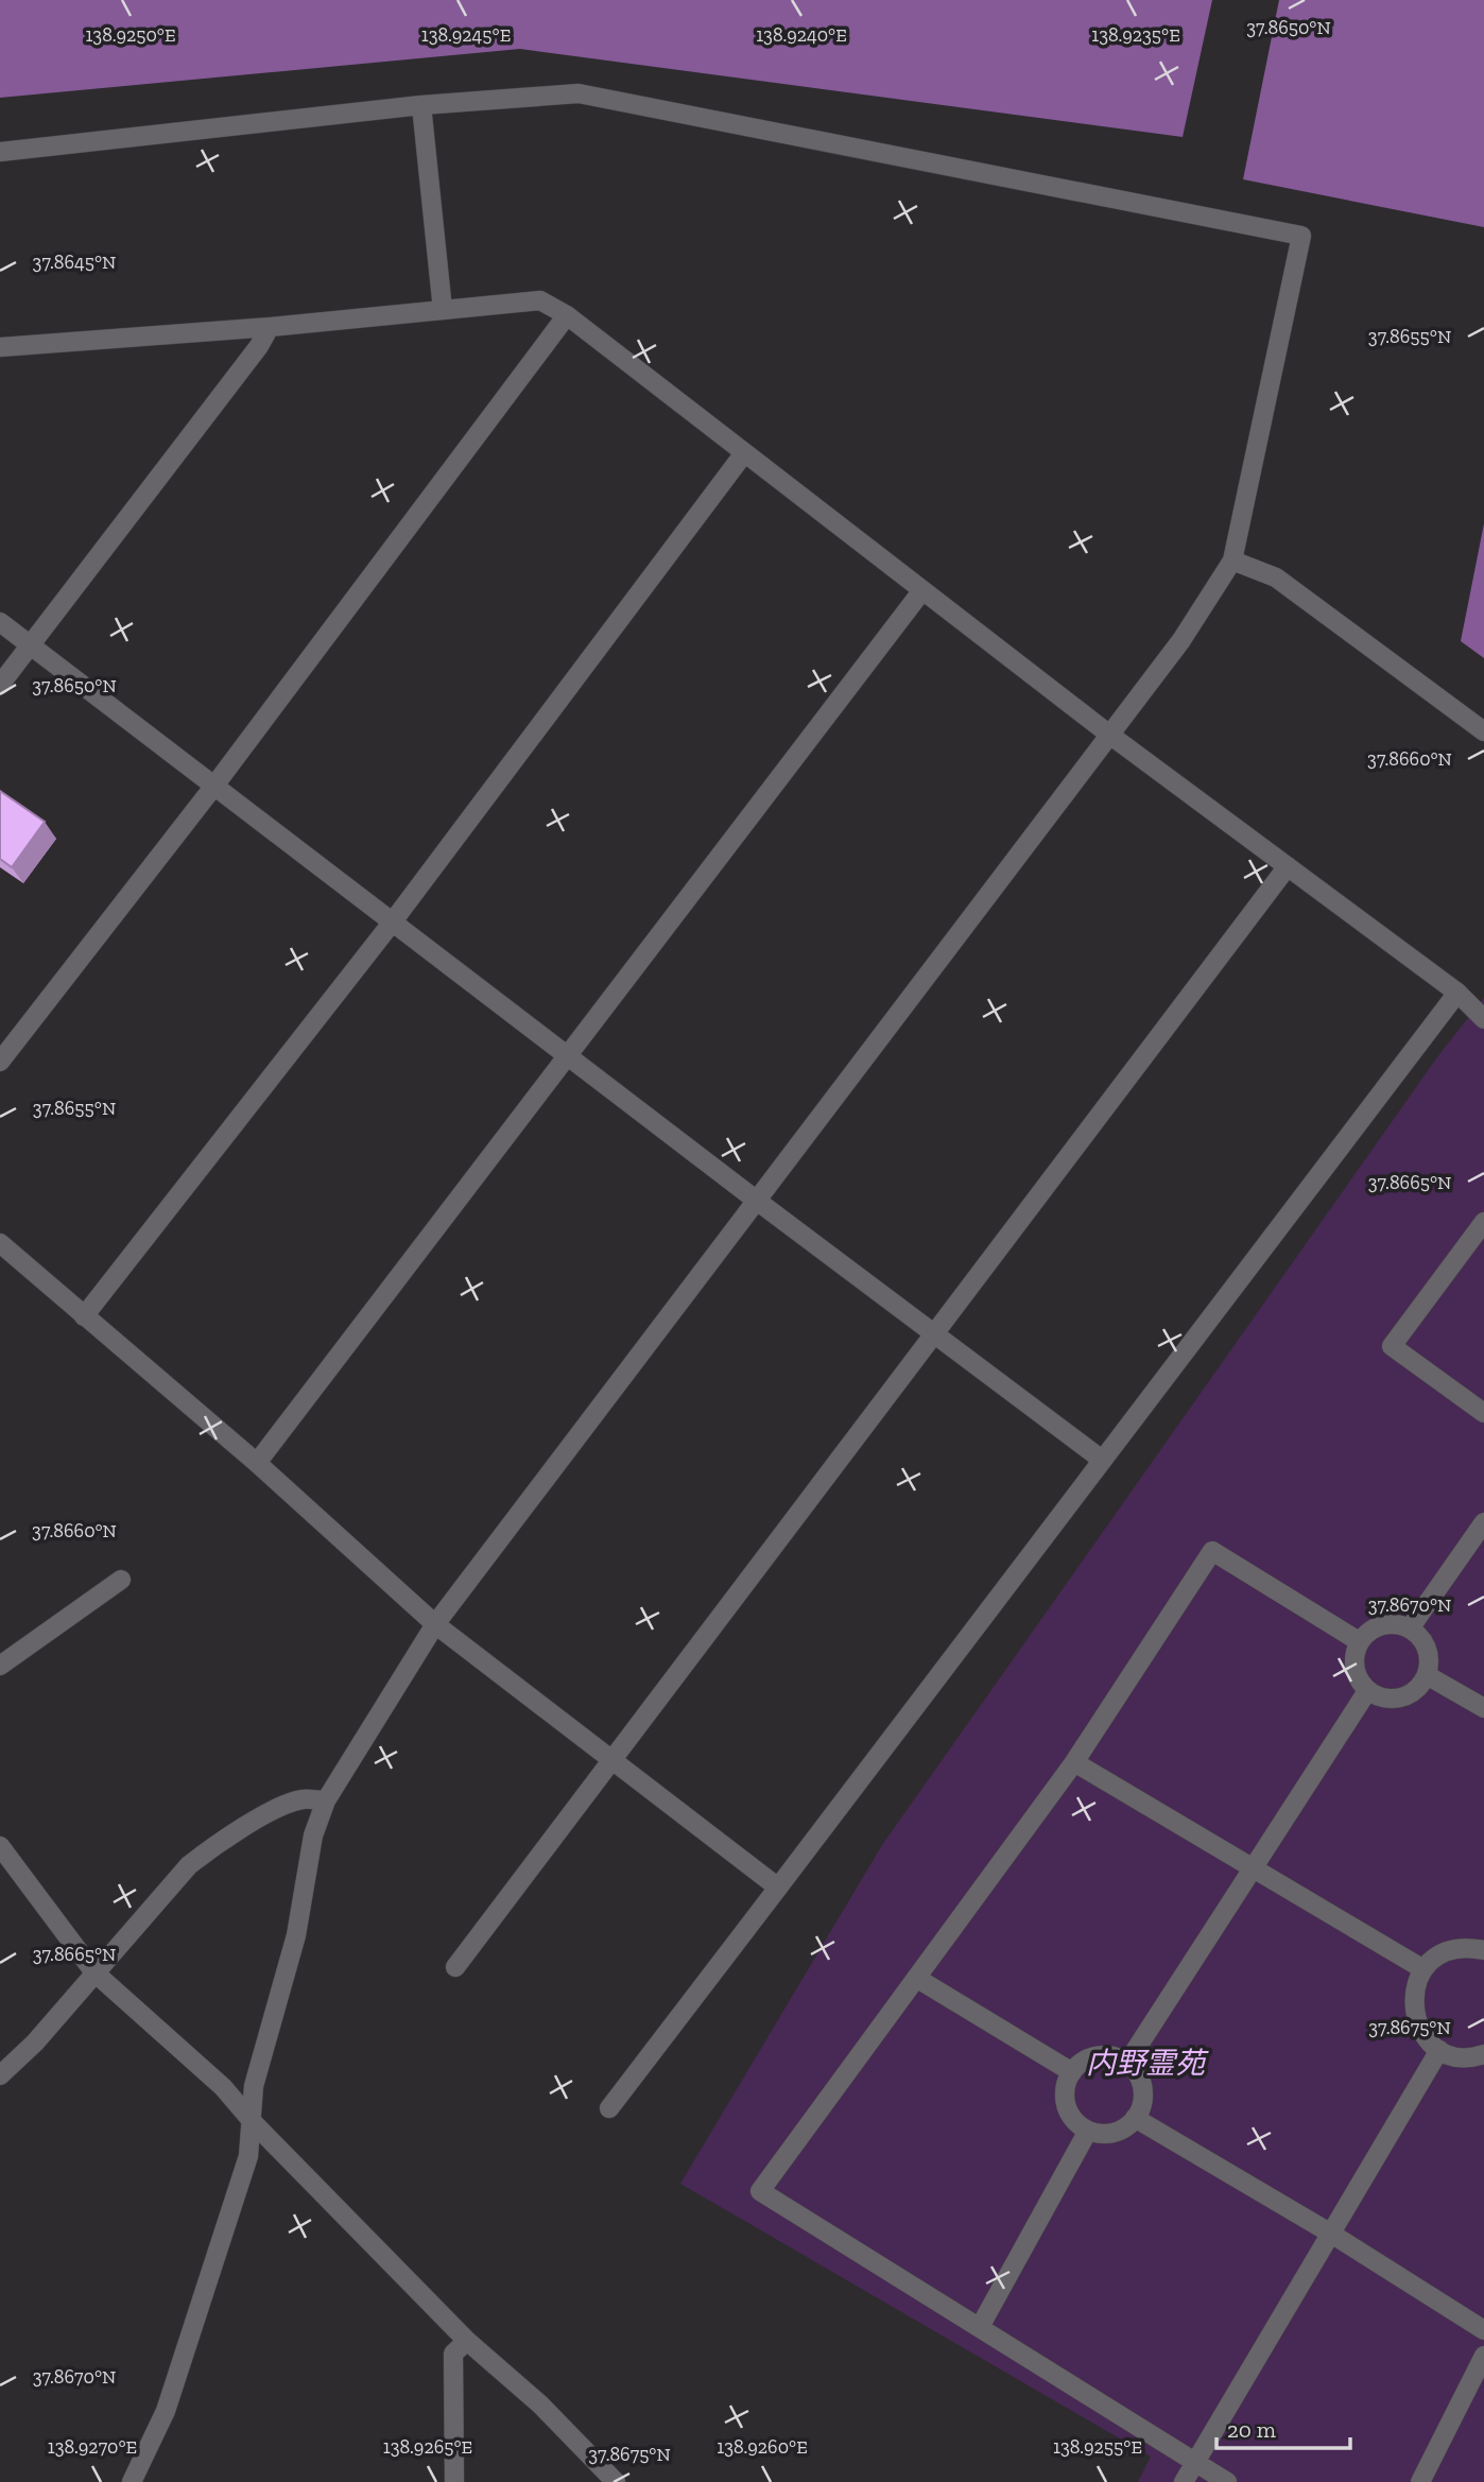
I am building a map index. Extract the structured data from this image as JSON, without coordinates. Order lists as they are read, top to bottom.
{
  "parks": ["内野霊苑"],
  "scale_bar": "20 m",
  "coordinates": [
    "37.8650°N",
    "138.9250°E",
    "138.9240°E",
    "138.9235°E",
    "138.9245°E",
    "37.8645°N",
    "37.8655°N",
    "37.8660°N",
    "37.8665°N",
    "37.8670°N",
    "37.8675°N",
    "138.9270°E",
    "138.9265°E",
    "138.9260°E",
    "138.9255°E"
  ]
}
